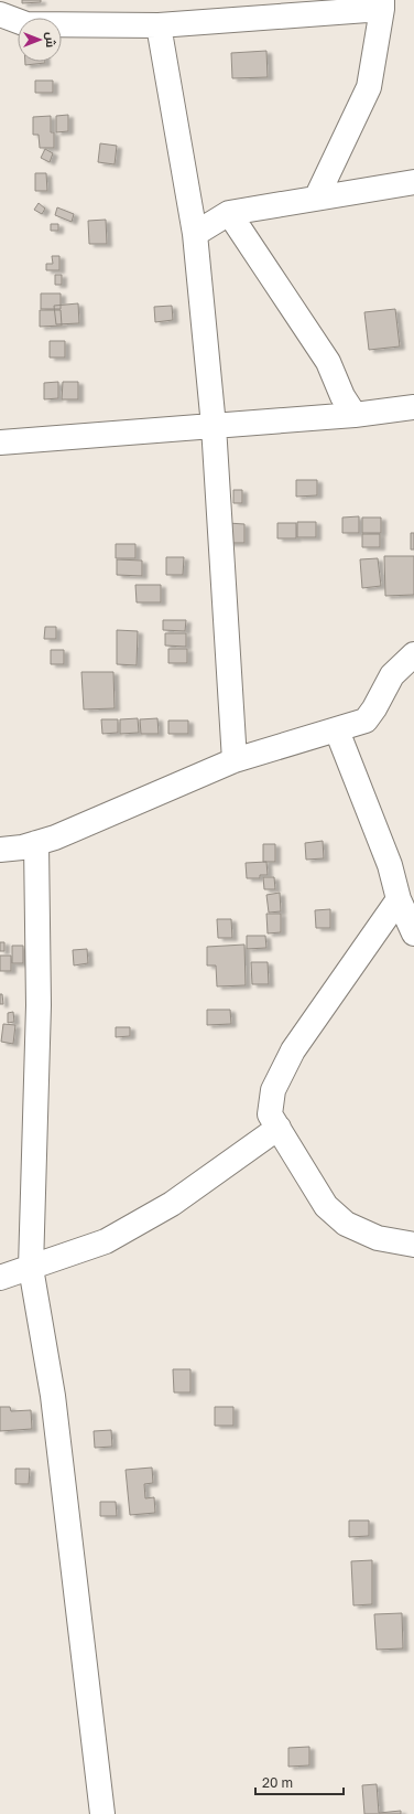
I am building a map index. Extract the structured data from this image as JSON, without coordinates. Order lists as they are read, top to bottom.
{
  "scale_bar": "20 m",
  "north": "right"
}
